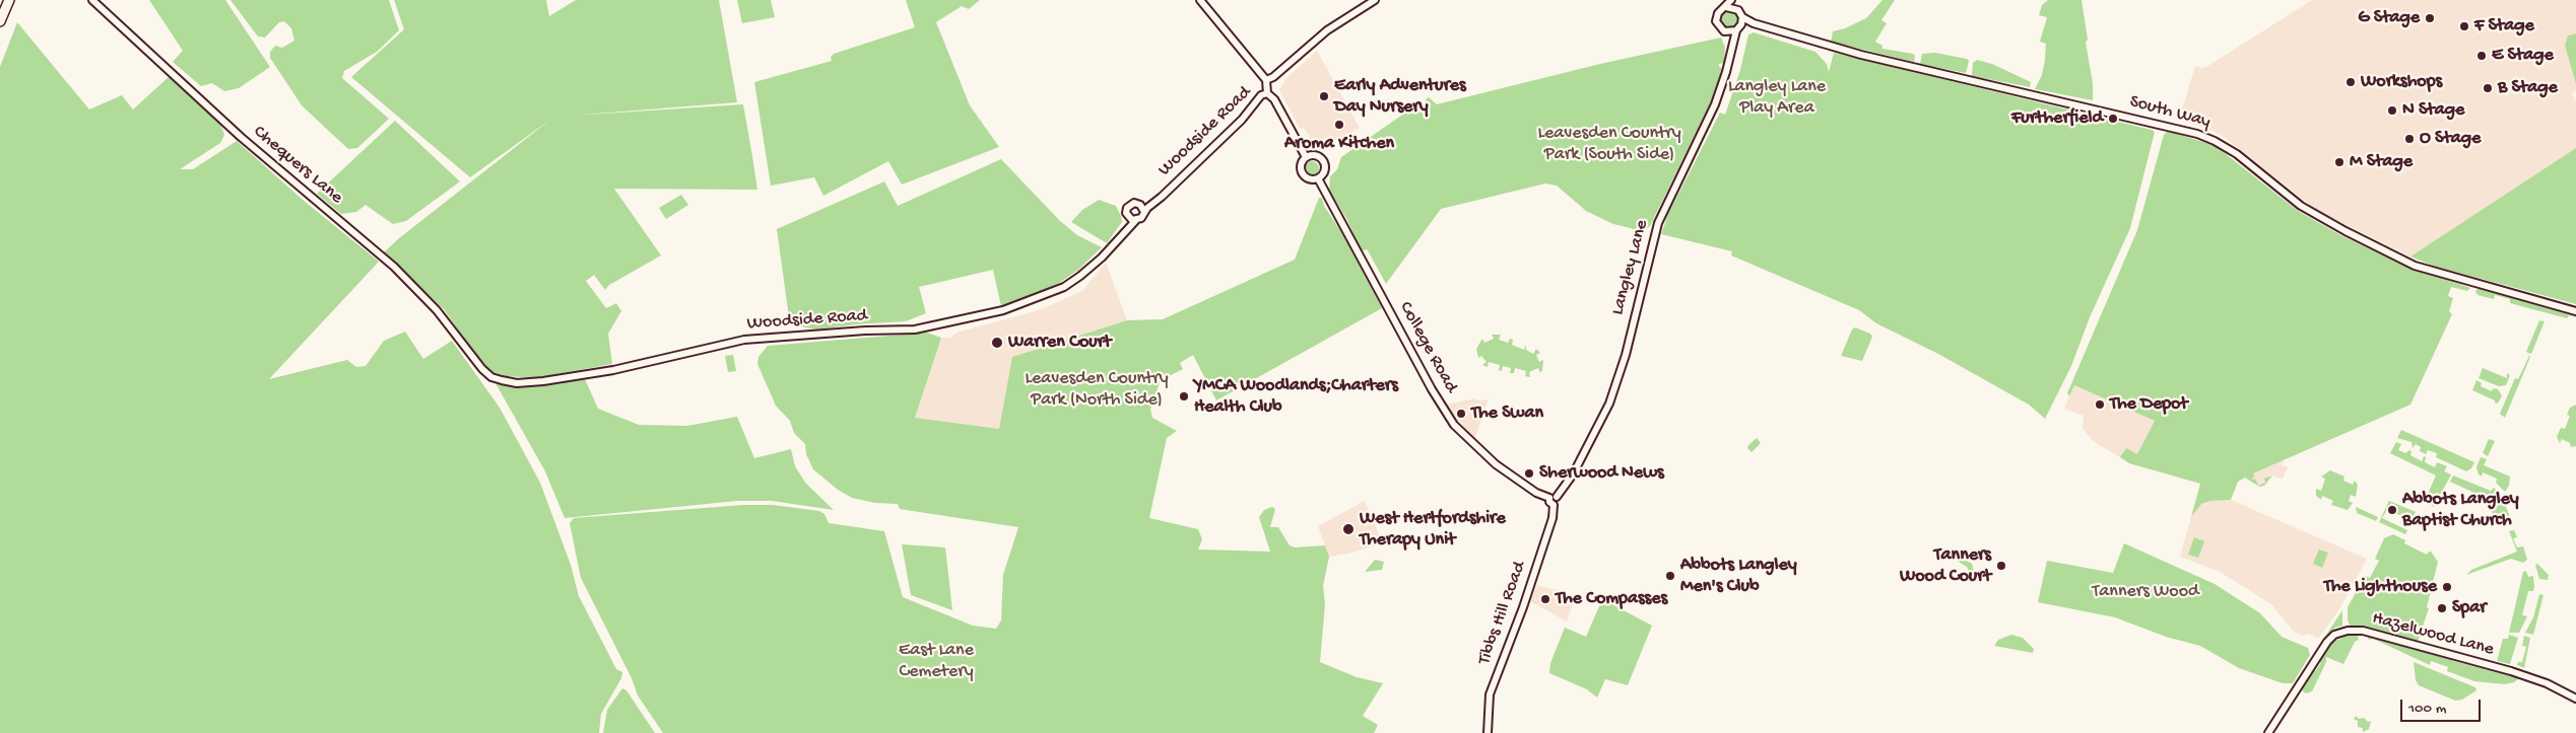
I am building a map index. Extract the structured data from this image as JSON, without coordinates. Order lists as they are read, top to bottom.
{
  "streets": {
    "street": [
      "South Way",
      "Woodside Road",
      "Chequers Lane",
      "Langley Lane",
      "College Road",
      "Tibbs Hill Road",
      "Hazelwood Lane"
    ]
  },
  "crossings": [
    ["South Way", "Langley Lane"],
    ["Woodside Road", "Chequers Lane"],
    ["Langley Lane", "College Road"],
    ["Langley Lane", "Tibbs Hill Road"],
    ["College Road", "Tibbs Hill Road"]
  ],
  "parks": [
    "Langley Lane Play Area",
    "Leavesden Country Park (South Side)",
    "Leavesden Country Park (North Side)",
    "Tanners Wood",
    "East Lane Cemetery"
  ],
  "places": [
    "G Stage",
    "F Stage",
    "E Stage",
    "Workshops",
    "B Stage",
    "Early Adventures Day Nursery",
    "N Stage",
    "Furtherfield",
    "Aroma Kitchen",
    "O Stage",
    "M Stage",
    "Warren Court",
    "YMCA Woodlands;Charters Health Club",
    "The Depot",
    "The Swan",
    "Sherwood News",
    "Abbots Langley Baptist Church",
    "West Hertfordshire Therapy Unit",
    "Tanners Wood Court",
    "Abbots Langley Men's Club",
    "The Lighthouse",
    "The Compasses",
    "Spar"
  ],
  "scale_bar": "100 m"
}
